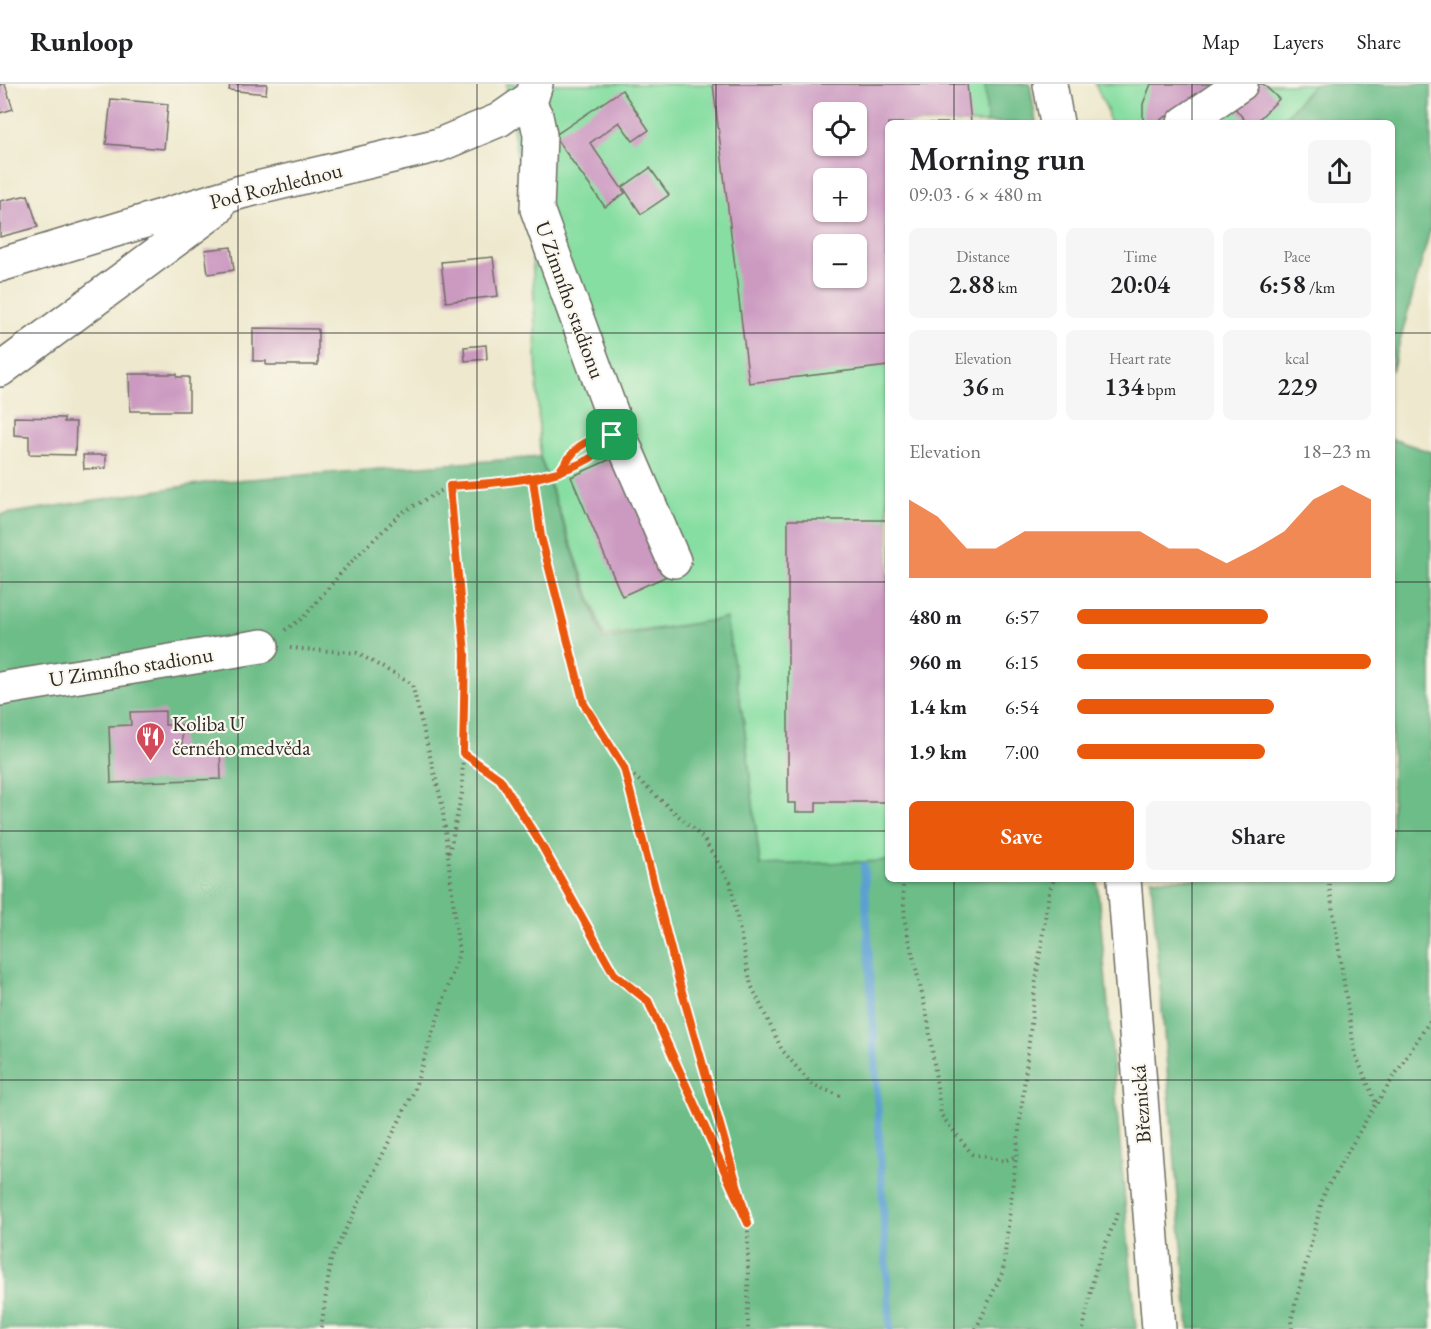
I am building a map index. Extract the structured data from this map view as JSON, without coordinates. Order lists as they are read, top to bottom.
{
  "streets": {
    "street": ["Pod Rozhlednou", "U Zimního stadionu", "Březnická"]
  },
  "crossings": [
    ["Pod Rozhlednou", "U Zimního stadionu"]
  ],
  "places": {
    "restaurant": ["Koliba U černého medvěda"]
  },
  "page": {
    "header": "Runloop",
    "nav": ["Map", "Layers", "Share"],
    "map_buttons": ["+", "−"],
    "heading": ["Morning run", "09:03 · 6 × 480 m"],
    "stats": [
      ["Distance", "2.88 km"],
      ["Time", "20:04"],
      ["Pace", "6:58 /km"],
      ["Elevation", "36 m"],
      ["Heart rate", "134 bpm"],
      ["kcal", "229"]
    ],
    "chart": ["Elevation", "18–23 m"],
    "list": [
      {
        "name": "480 m",
        "note": "6:57"
      },
      {
        "name": "960 m",
        "note": "6:15"
      },
      {
        "name": "1.4 km",
        "note": "6:54"
      },
      {
        "name": "1.9 km",
        "note": "7:00"
      }
    ],
    "buttons": ["Save", "Share"]
  }
}
